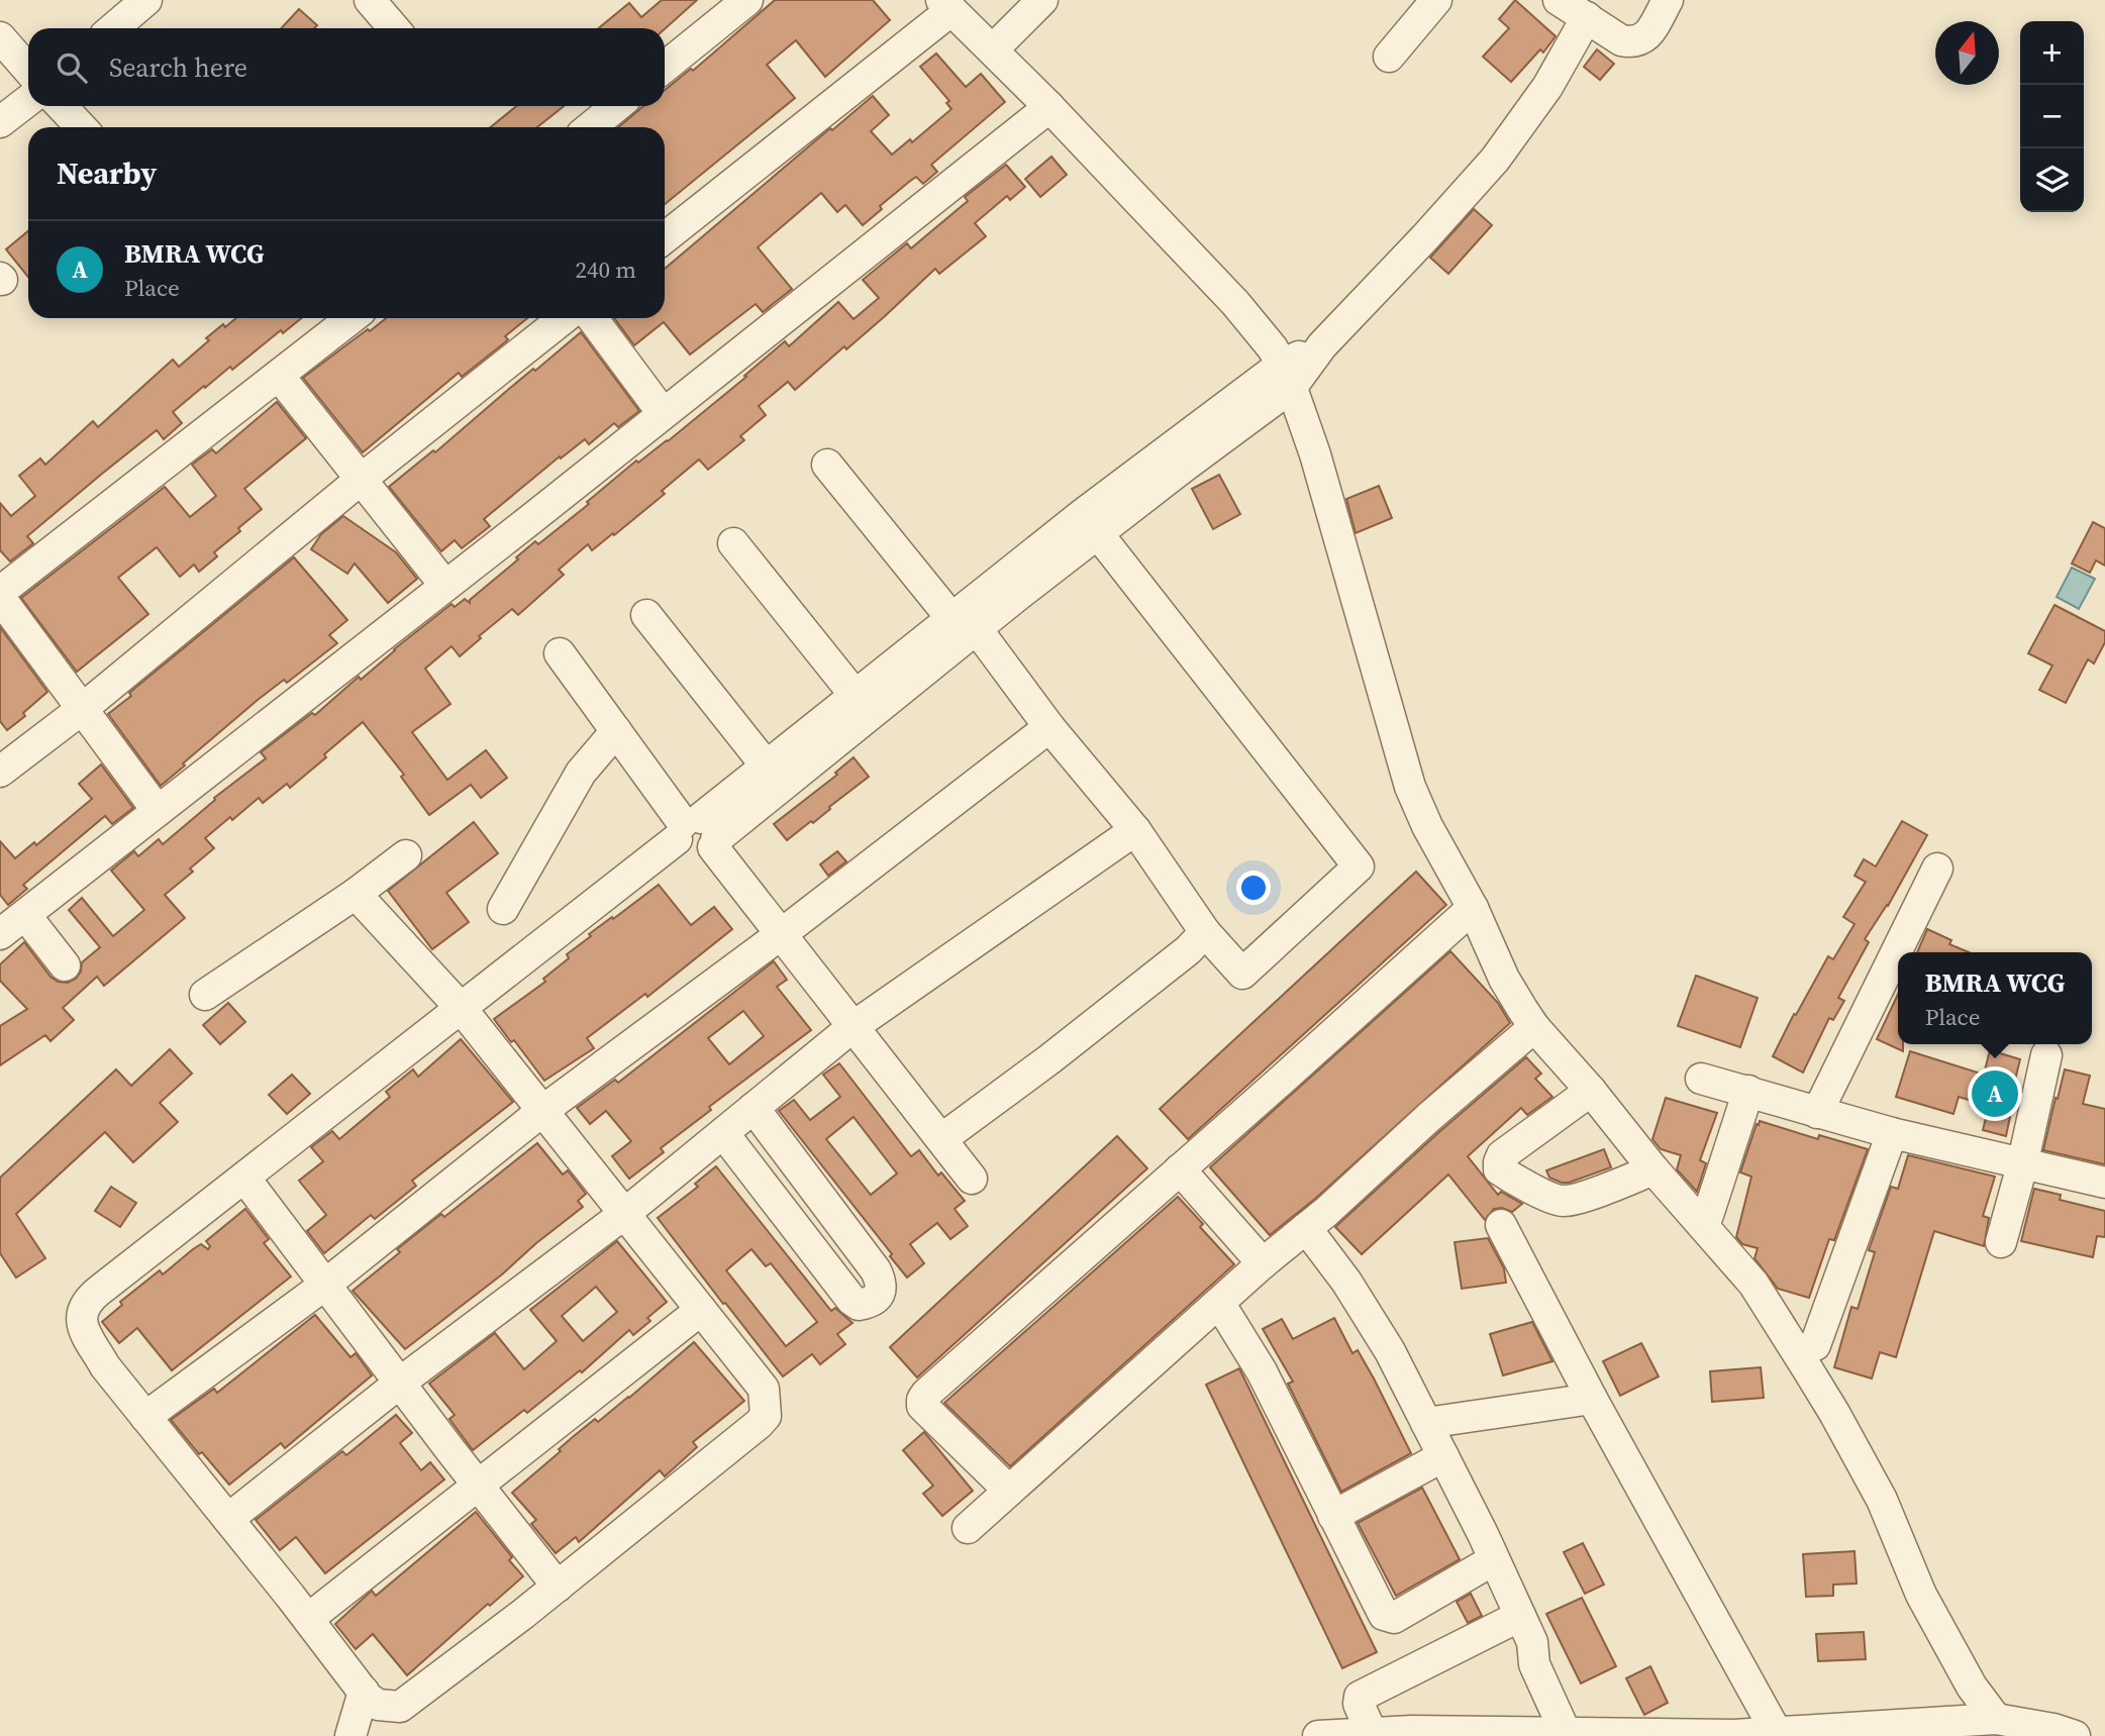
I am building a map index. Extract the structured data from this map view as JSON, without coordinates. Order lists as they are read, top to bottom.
{
  "north": "top",
  "page": {
    "map_buttons": ["+", "−"],
    "search": "Search here",
    "heading": "Nearby",
    "list": [
      {
        "mark": "A",
        "name": "BMRA WCG",
        "note": "Place",
        "value": "240 m"
      }
    ],
    "popup": ["BMRA WCG", "Place"],
    "pins": "A"
  }
}
